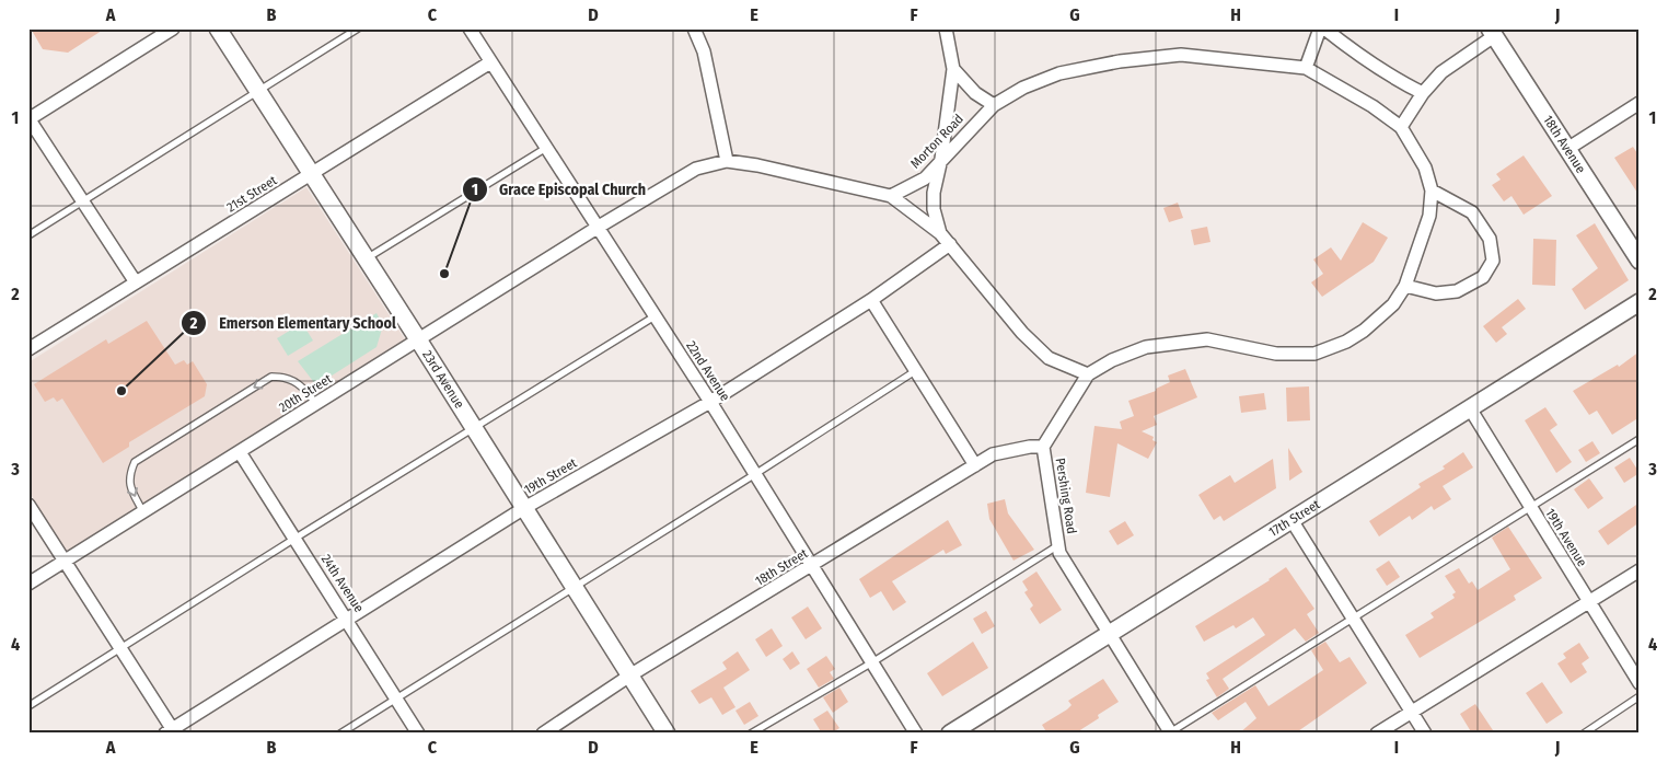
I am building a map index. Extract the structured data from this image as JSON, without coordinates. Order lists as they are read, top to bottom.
{
  "streets": {
    "main road": ["18th Avenue", "23rd Avenue", "17th Street"],
    "street": [
      "Morton Road",
      "21st Street",
      "22nd Avenue",
      "20th Street",
      "19th Street",
      "Pershing Road",
      "19th Avenue",
      "18th Street",
      "24th Avenue"
    ]
  },
  "crossings": [
    ["21st Street", "22nd Avenue"],
    ["21st Street", "23rd Avenue"],
    ["22nd Avenue", "20th Street"],
    ["22nd Avenue", "19th Street"],
    ["22nd Avenue", "18th Street"],
    ["23rd Avenue", "20th Street"],
    ["23rd Avenue", "19th Street"],
    ["23rd Avenue", "18th Street"],
    ["20th Street", "24th Avenue"],
    ["19th Street", "24th Avenue"],
    ["Pershing Road", "17th Street"],
    ["Pershing Road", "18th Street"],
    ["17th Street", "19th Avenue"]
  ],
  "places": ["Grace Episcopal Church", "Emerson Elementary School"],
  "grid": {
    "columns": [
      "A",
      "B",
      "C",
      "D",
      "E",
      "F",
      "G",
      "H",
      "I",
      "J"
    ],
    "rows": [
      "1",
      "2",
      "3",
      "4"
    ]
  }
}
